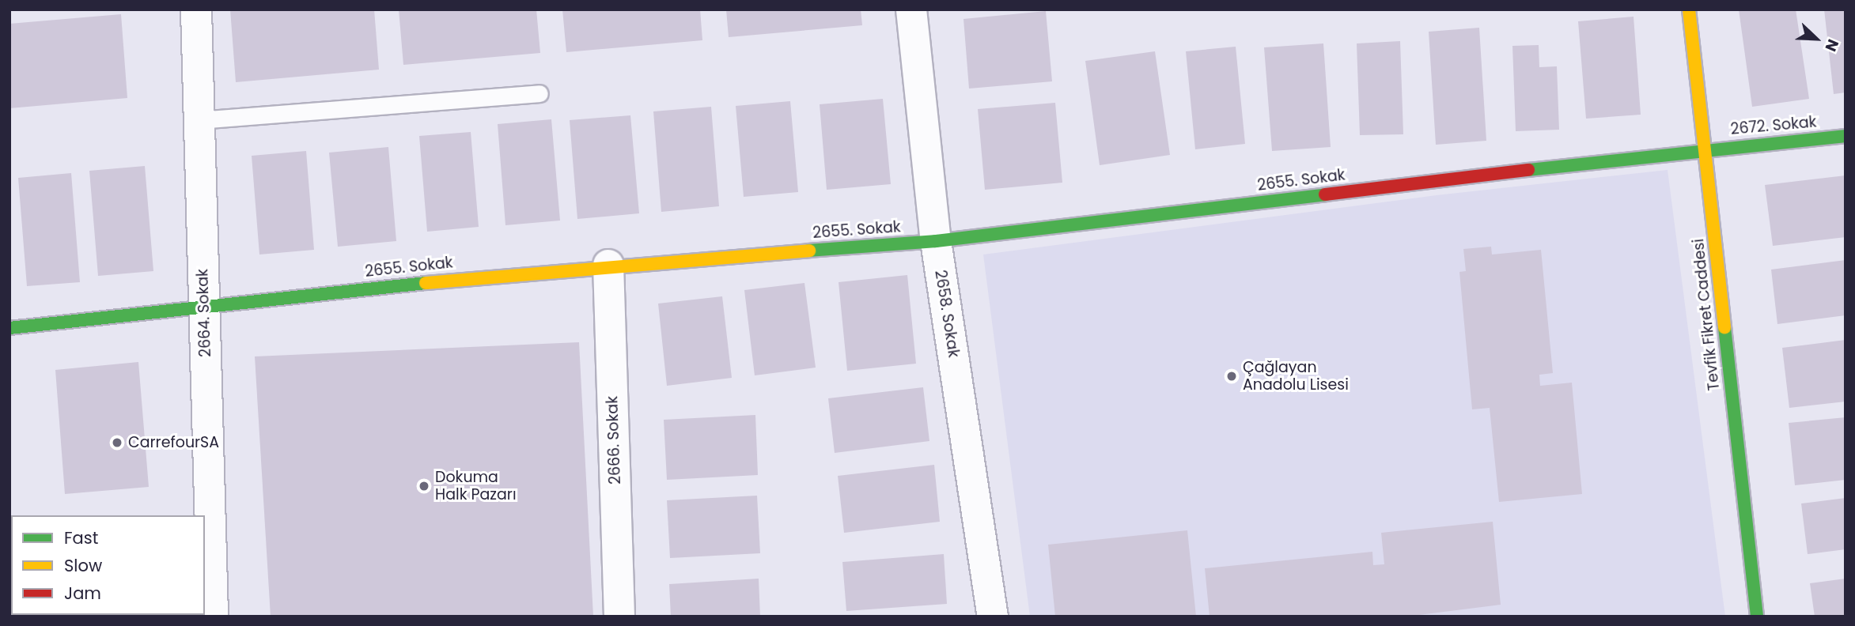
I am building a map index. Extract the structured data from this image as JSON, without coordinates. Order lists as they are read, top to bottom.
{
  "streets": {
    "street": [
      "2672. Sokak",
      "2655. Sokak",
      "2664. Sokak",
      "2658. Sokak",
      "Tevfik Fikret Caddesi",
      "2666. Sokak"
    ]
  },
  "crossings": [
    ["2672. Sokak", "2655. Sokak"],
    ["2672. Sokak", "Tevfik Fikret Caddesi"],
    ["2655. Sokak", "2664. Sokak"],
    ["2655. Sokak", "2658. Sokak"],
    ["2655. Sokak", "Tevfik Fikret Caddesi"],
    ["2655. Sokak", "2666. Sokak"]
  ],
  "places": ["Çağlayan Anadolu Lisesi", "CarrefourSA", "Dokuma Halk Pazarı"],
  "legend": ["Fast", "Slow", "Jam"],
  "north": "bottom right"
}
